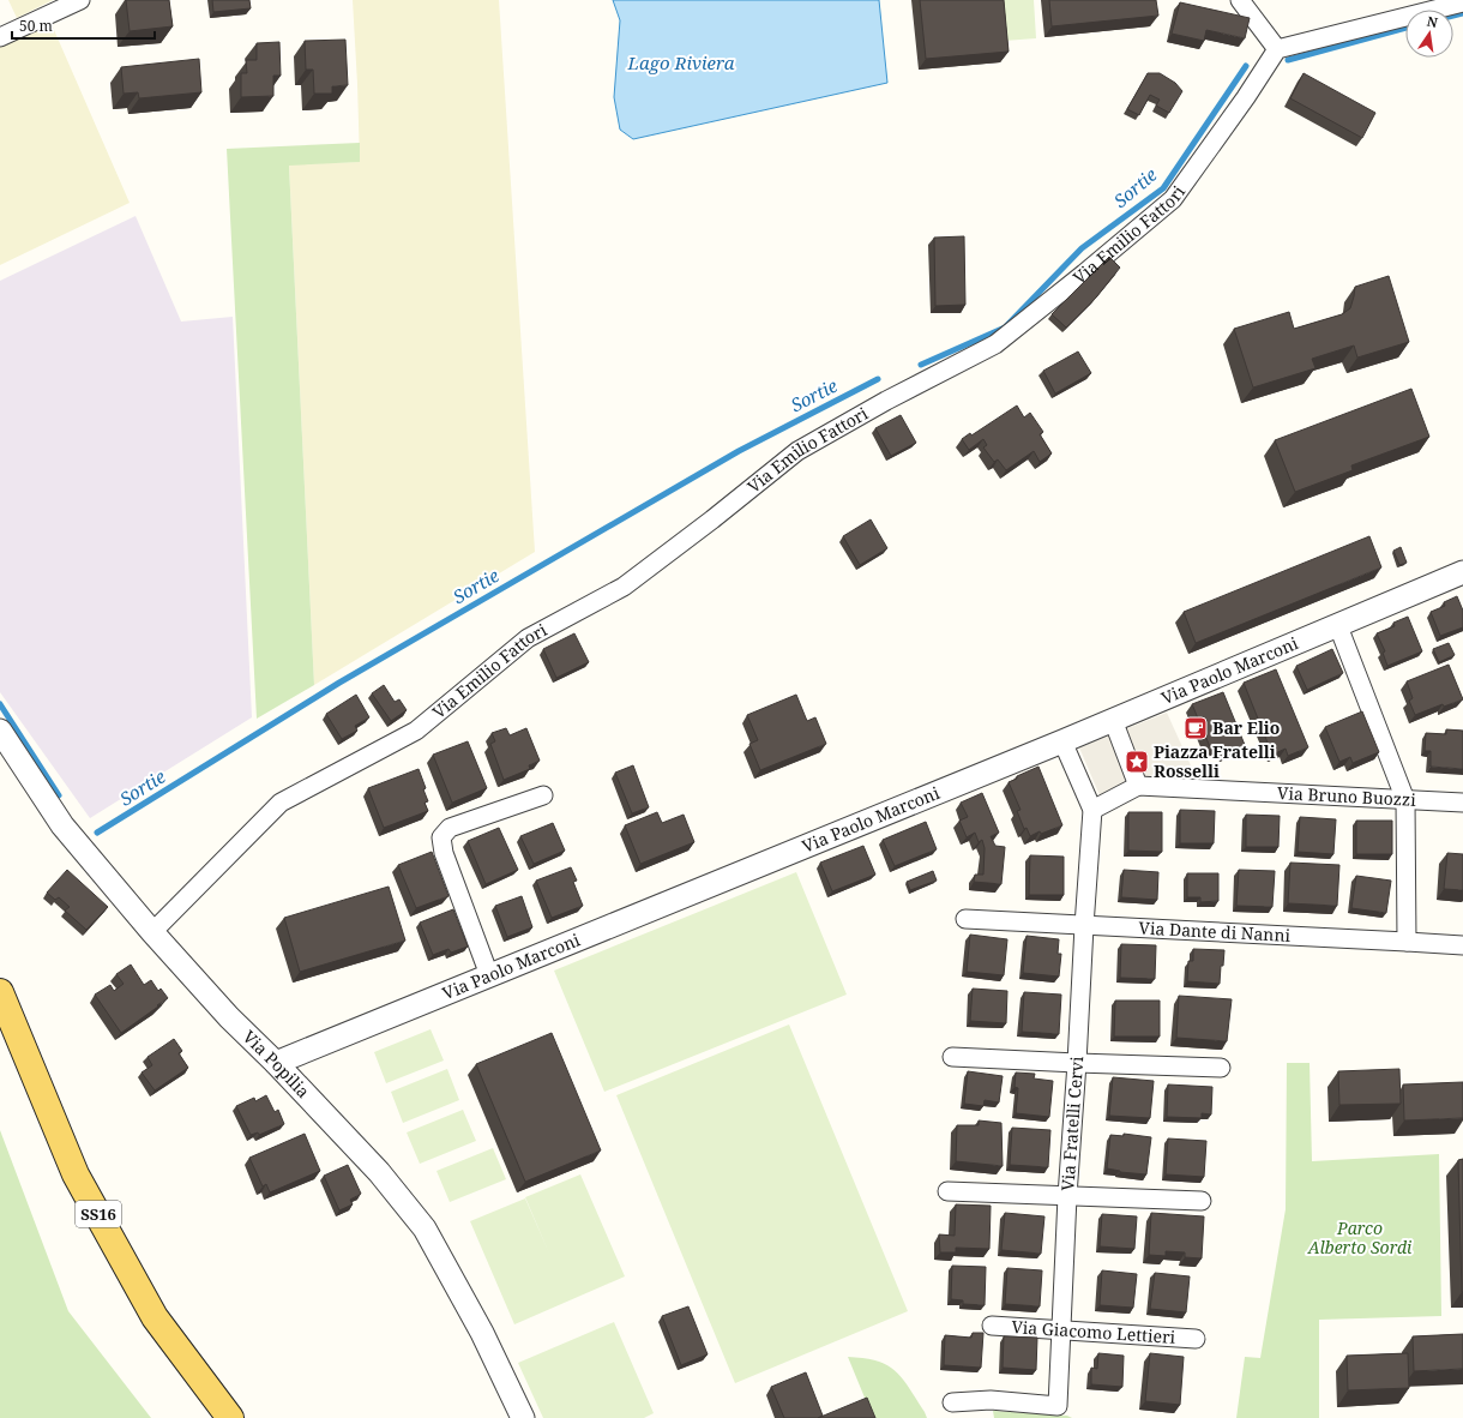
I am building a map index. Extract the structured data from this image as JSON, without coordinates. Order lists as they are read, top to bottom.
{
  "streets": {
    "main road": ["SS16"],
    "street": [
      "Via Emilio Fattori",
      "Via Paolo Marconi",
      "Via Bruno Buozzi",
      "Via Dante di Nanni",
      "Via Popilia",
      "Via Fratelli Cervi",
      "Via Giacomo Lettieri"
    ]
  },
  "crossings": [
    ["Via Emilio Fattori", "Via Popilia"],
    ["Via Paolo Marconi", "Via Popilia"],
    ["Via Paolo Marconi", "Via Fratelli Cervi"],
    ["Via Dante di Nanni", "Via Fratelli Cervi"],
    ["Via Fratelli Cervi", "Via Giacomo Lettieri"]
  ],
  "water": ["Lago Riviera", "Sortie"],
  "parks": ["Parco Alberto Sordi"],
  "places": {
    "cafe": ["Bar Elio"],
    "place": ["Piazza Fratelli Rosselli"]
  },
  "scale_bar": "50 m",
  "north": "top"
}
